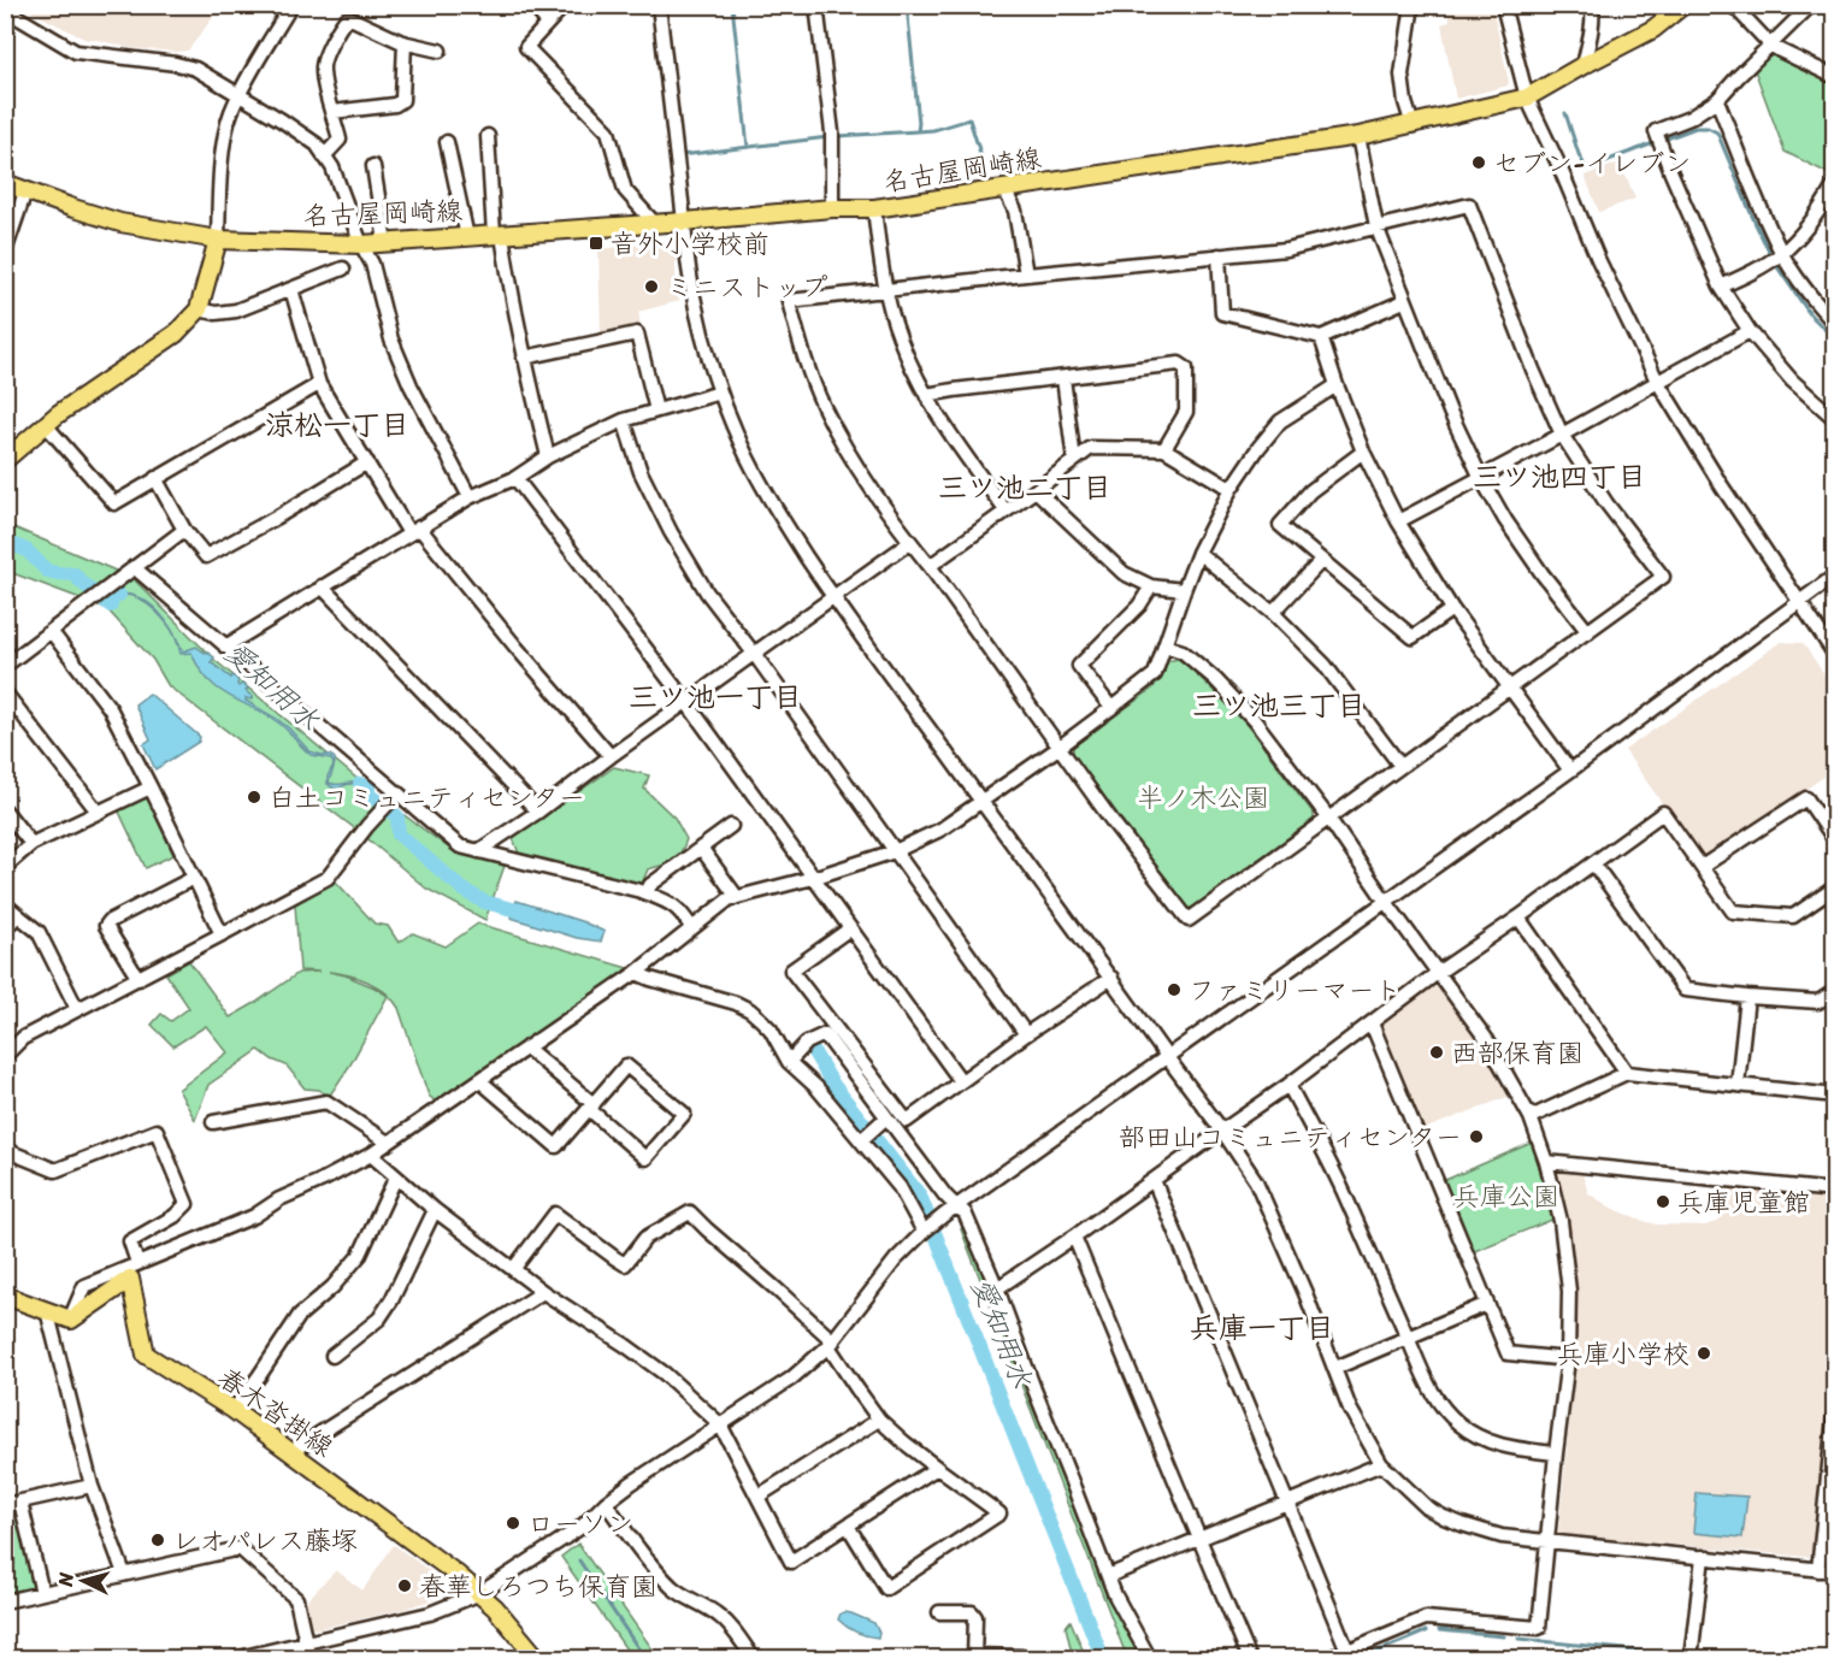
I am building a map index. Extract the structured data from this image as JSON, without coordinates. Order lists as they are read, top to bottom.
{
  "streets": {
    "main road": ["名古屋岡崎線", "春木沓掛線"]
  },
  "districts": [
    "涼松一丁目",
    "三ツ池四丁目",
    "三ツ池二丁目",
    "三ツ池一丁目",
    "三ツ池三丁目",
    "兵庫一丁目"
  ],
  "water": ["愛知用水"],
  "parks": ["半ノ木公園", "兵庫公園"],
  "places": {
    "other": [
      "セブン-イレブン",
      "ミニストップ",
      "白土コミュニティセンター",
      "ファミリーマート",
      "西部保育園",
      "部田山コミュニティセンター",
      "兵庫児童館",
      "兵庫小学校",
      "ローソン",
      "レオパレス藤塚",
      "春華しろつち保育園"
    ],
    "transit": ["音外小学校前"]
  },
  "north": "left"
}
